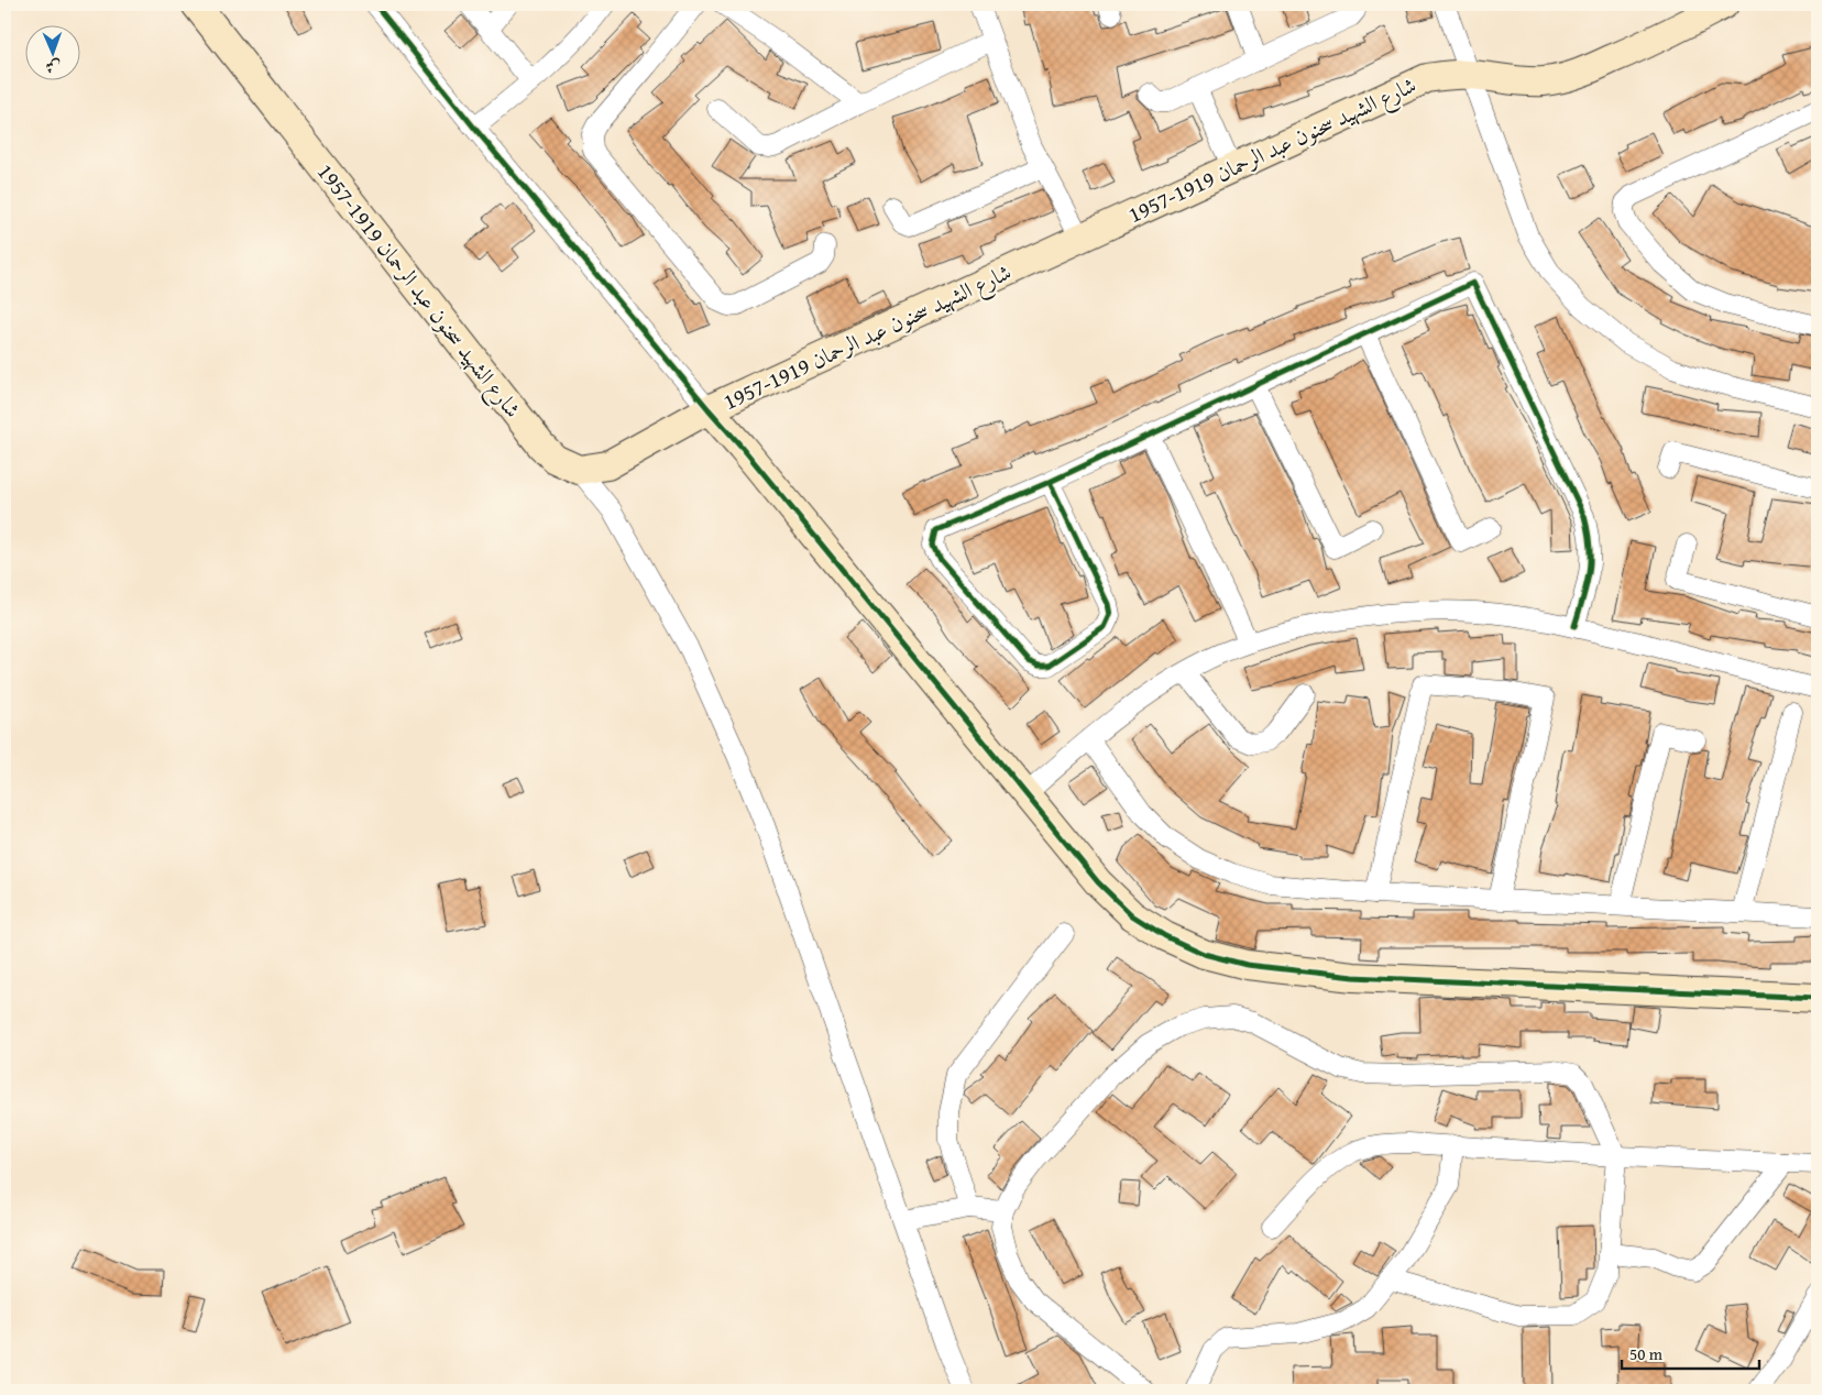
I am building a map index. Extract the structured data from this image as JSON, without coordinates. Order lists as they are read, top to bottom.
{
  "streets": {
    "street": ["شارع الشهيد سحنون عبد الرحمان 1919-1957"]
  },
  "scale_bar": "50 m",
  "north": "bottom"
}
